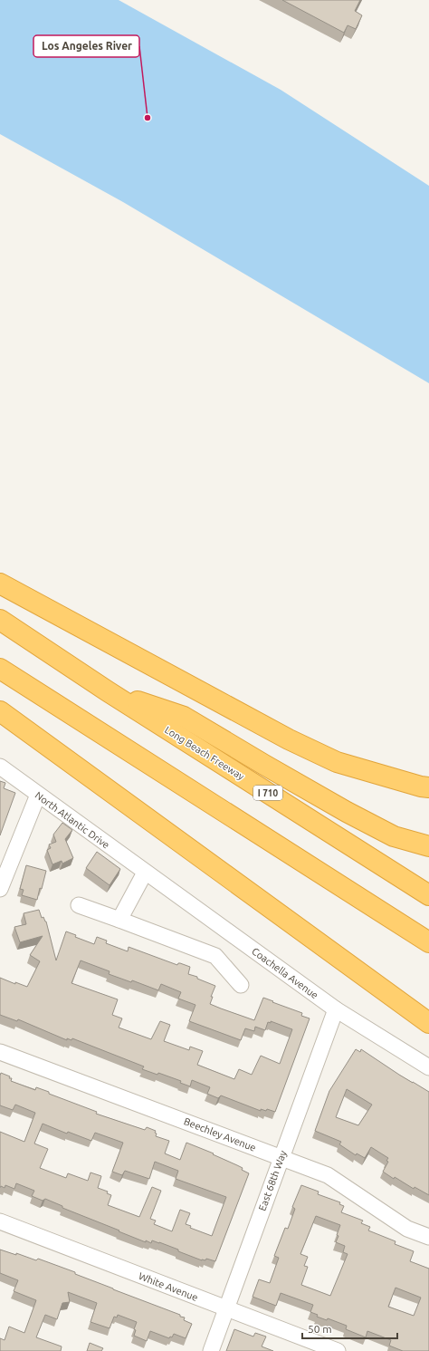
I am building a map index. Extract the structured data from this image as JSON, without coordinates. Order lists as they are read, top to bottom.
{
  "streets": {
    "highway": ["Long Beach Freeway", "I 710"],
    "street": [
      "North Atlantic Drive",
      "Coachella Avenue",
      "Beechley Avenue",
      "East 68th Way",
      "White Avenue"
    ]
  },
  "crossings": [
    ["North Atlantic Drive", "Coachella Avenue"],
    ["Coachella Avenue", "East 68th Way"],
    ["Beechley Avenue", "East 68th Way"],
    ["East 68th Way", "White Avenue"]
  ],
  "places": ["Los Angeles River"],
  "scale_bar": "50 m"
}
